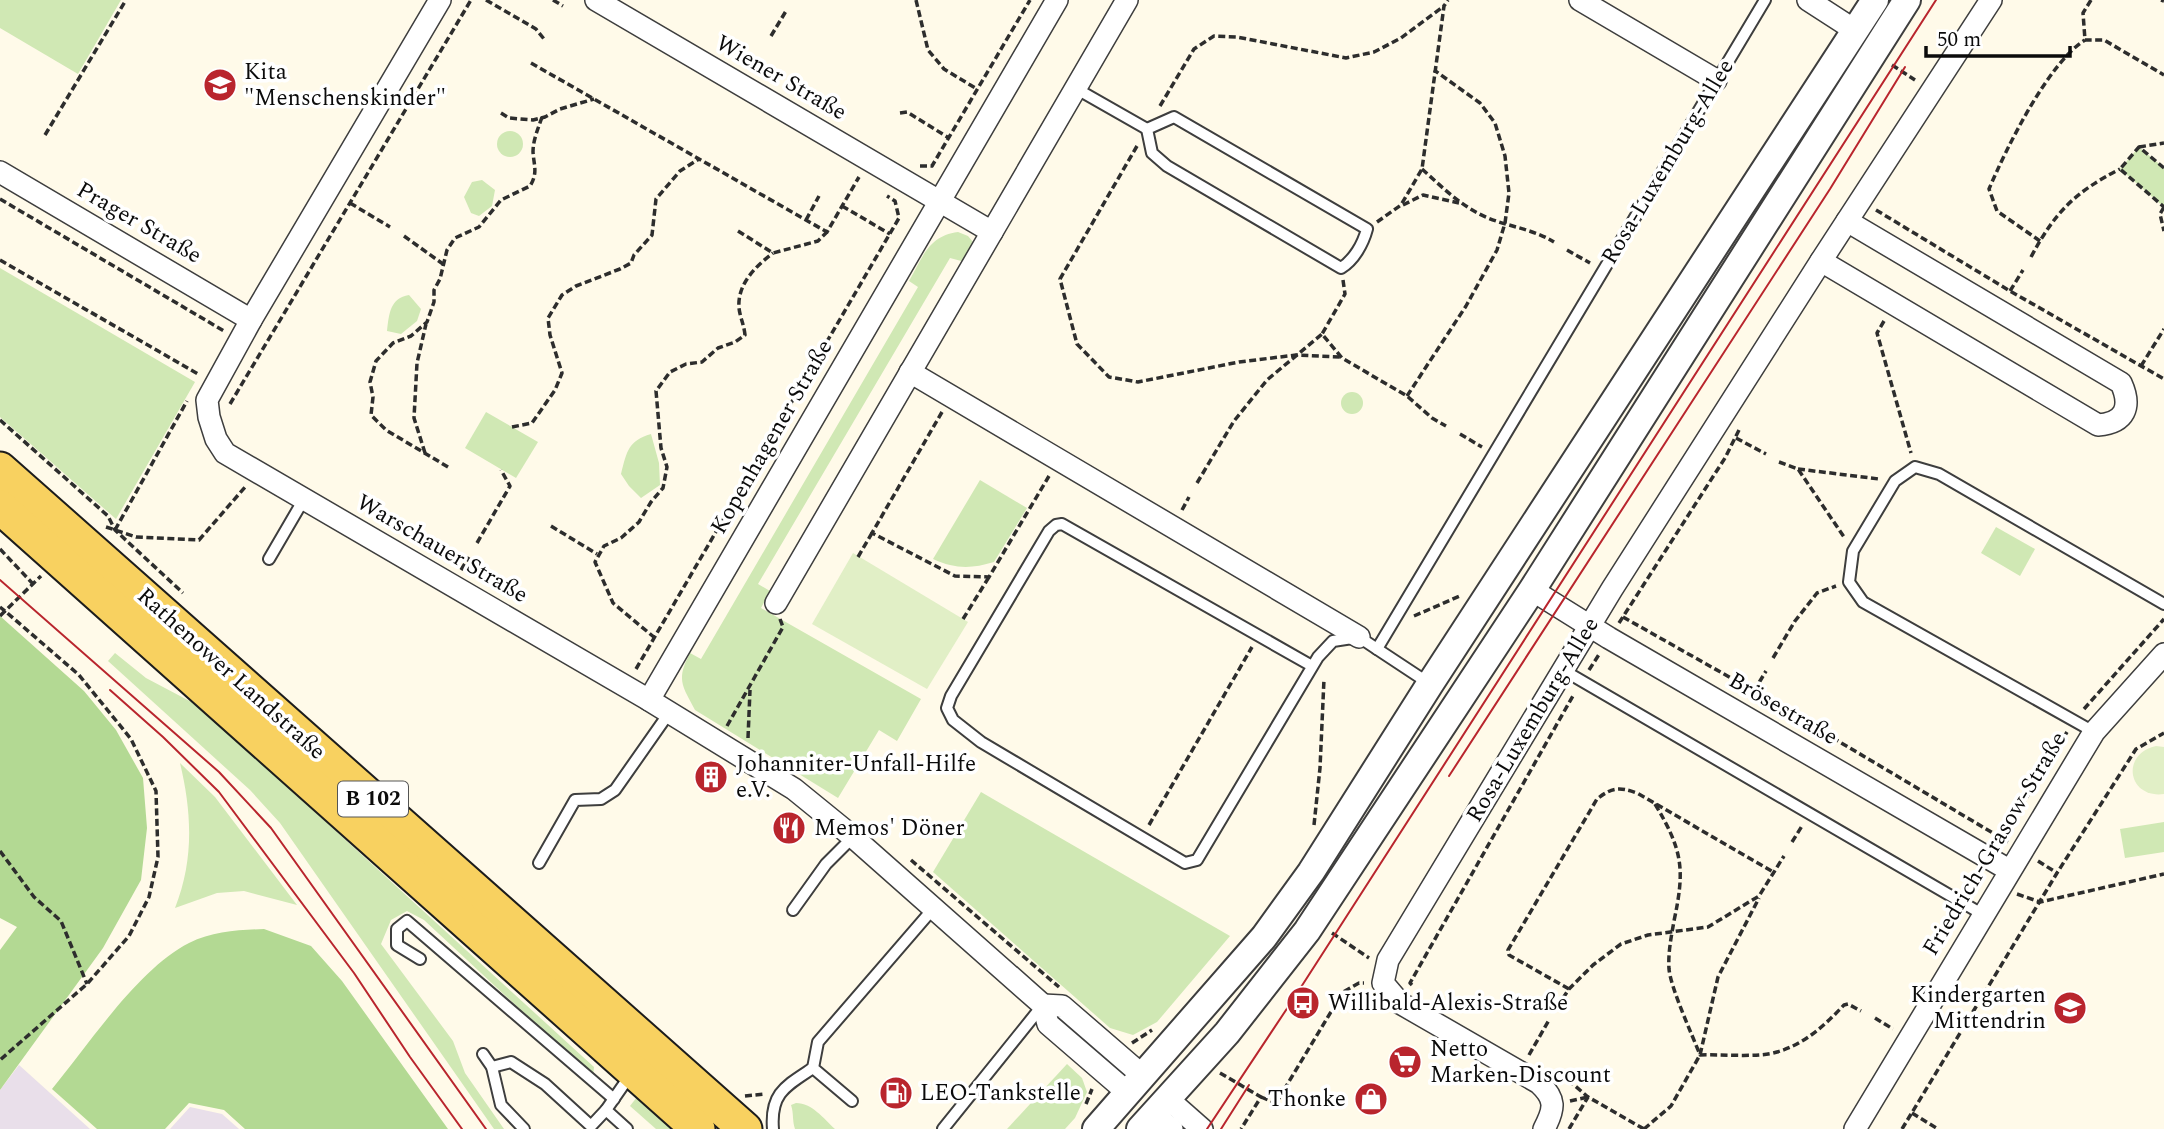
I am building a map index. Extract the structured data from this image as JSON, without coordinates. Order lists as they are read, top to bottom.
{
  "streets": {
    "main road": ["Rathenower Landstraße", "B 102"],
    "street": [
      "Wiener Straße",
      "Rosa-Luxemburg-Allee",
      "Prager Straße",
      "Kopenhagener Straße",
      "Warschauer Straße",
      "Brösestraße",
      "Friedrich-Grasow-Straße"
    ]
  },
  "crossings": [
    ["Wiener Straße", "Kopenhagener Straße"],
    ["Rosa-Luxemburg-Allee", "Brösestraße"],
    ["Kopenhagener Straße", "Warschauer Straße"],
    ["Brösestraße", "Friedrich-Grasow-Straße"]
  ],
  "places": {
    "school or university": ["Kita \"Menschenskinder\"", "Kindergarten Mittendrin"],
    "building": ["Johanniter-Unfall-Hilfe e.V."],
    "restaurant": ["Memos' Döner"],
    "bus stop": ["Willibald-Alexis-Straße"],
    "supermarket": ["Netto Marken-Discount"],
    "fuel station": ["LEO-Tankstelle"],
    "shop": ["Thonke"]
  },
  "scale_bar": "50 m"
}
